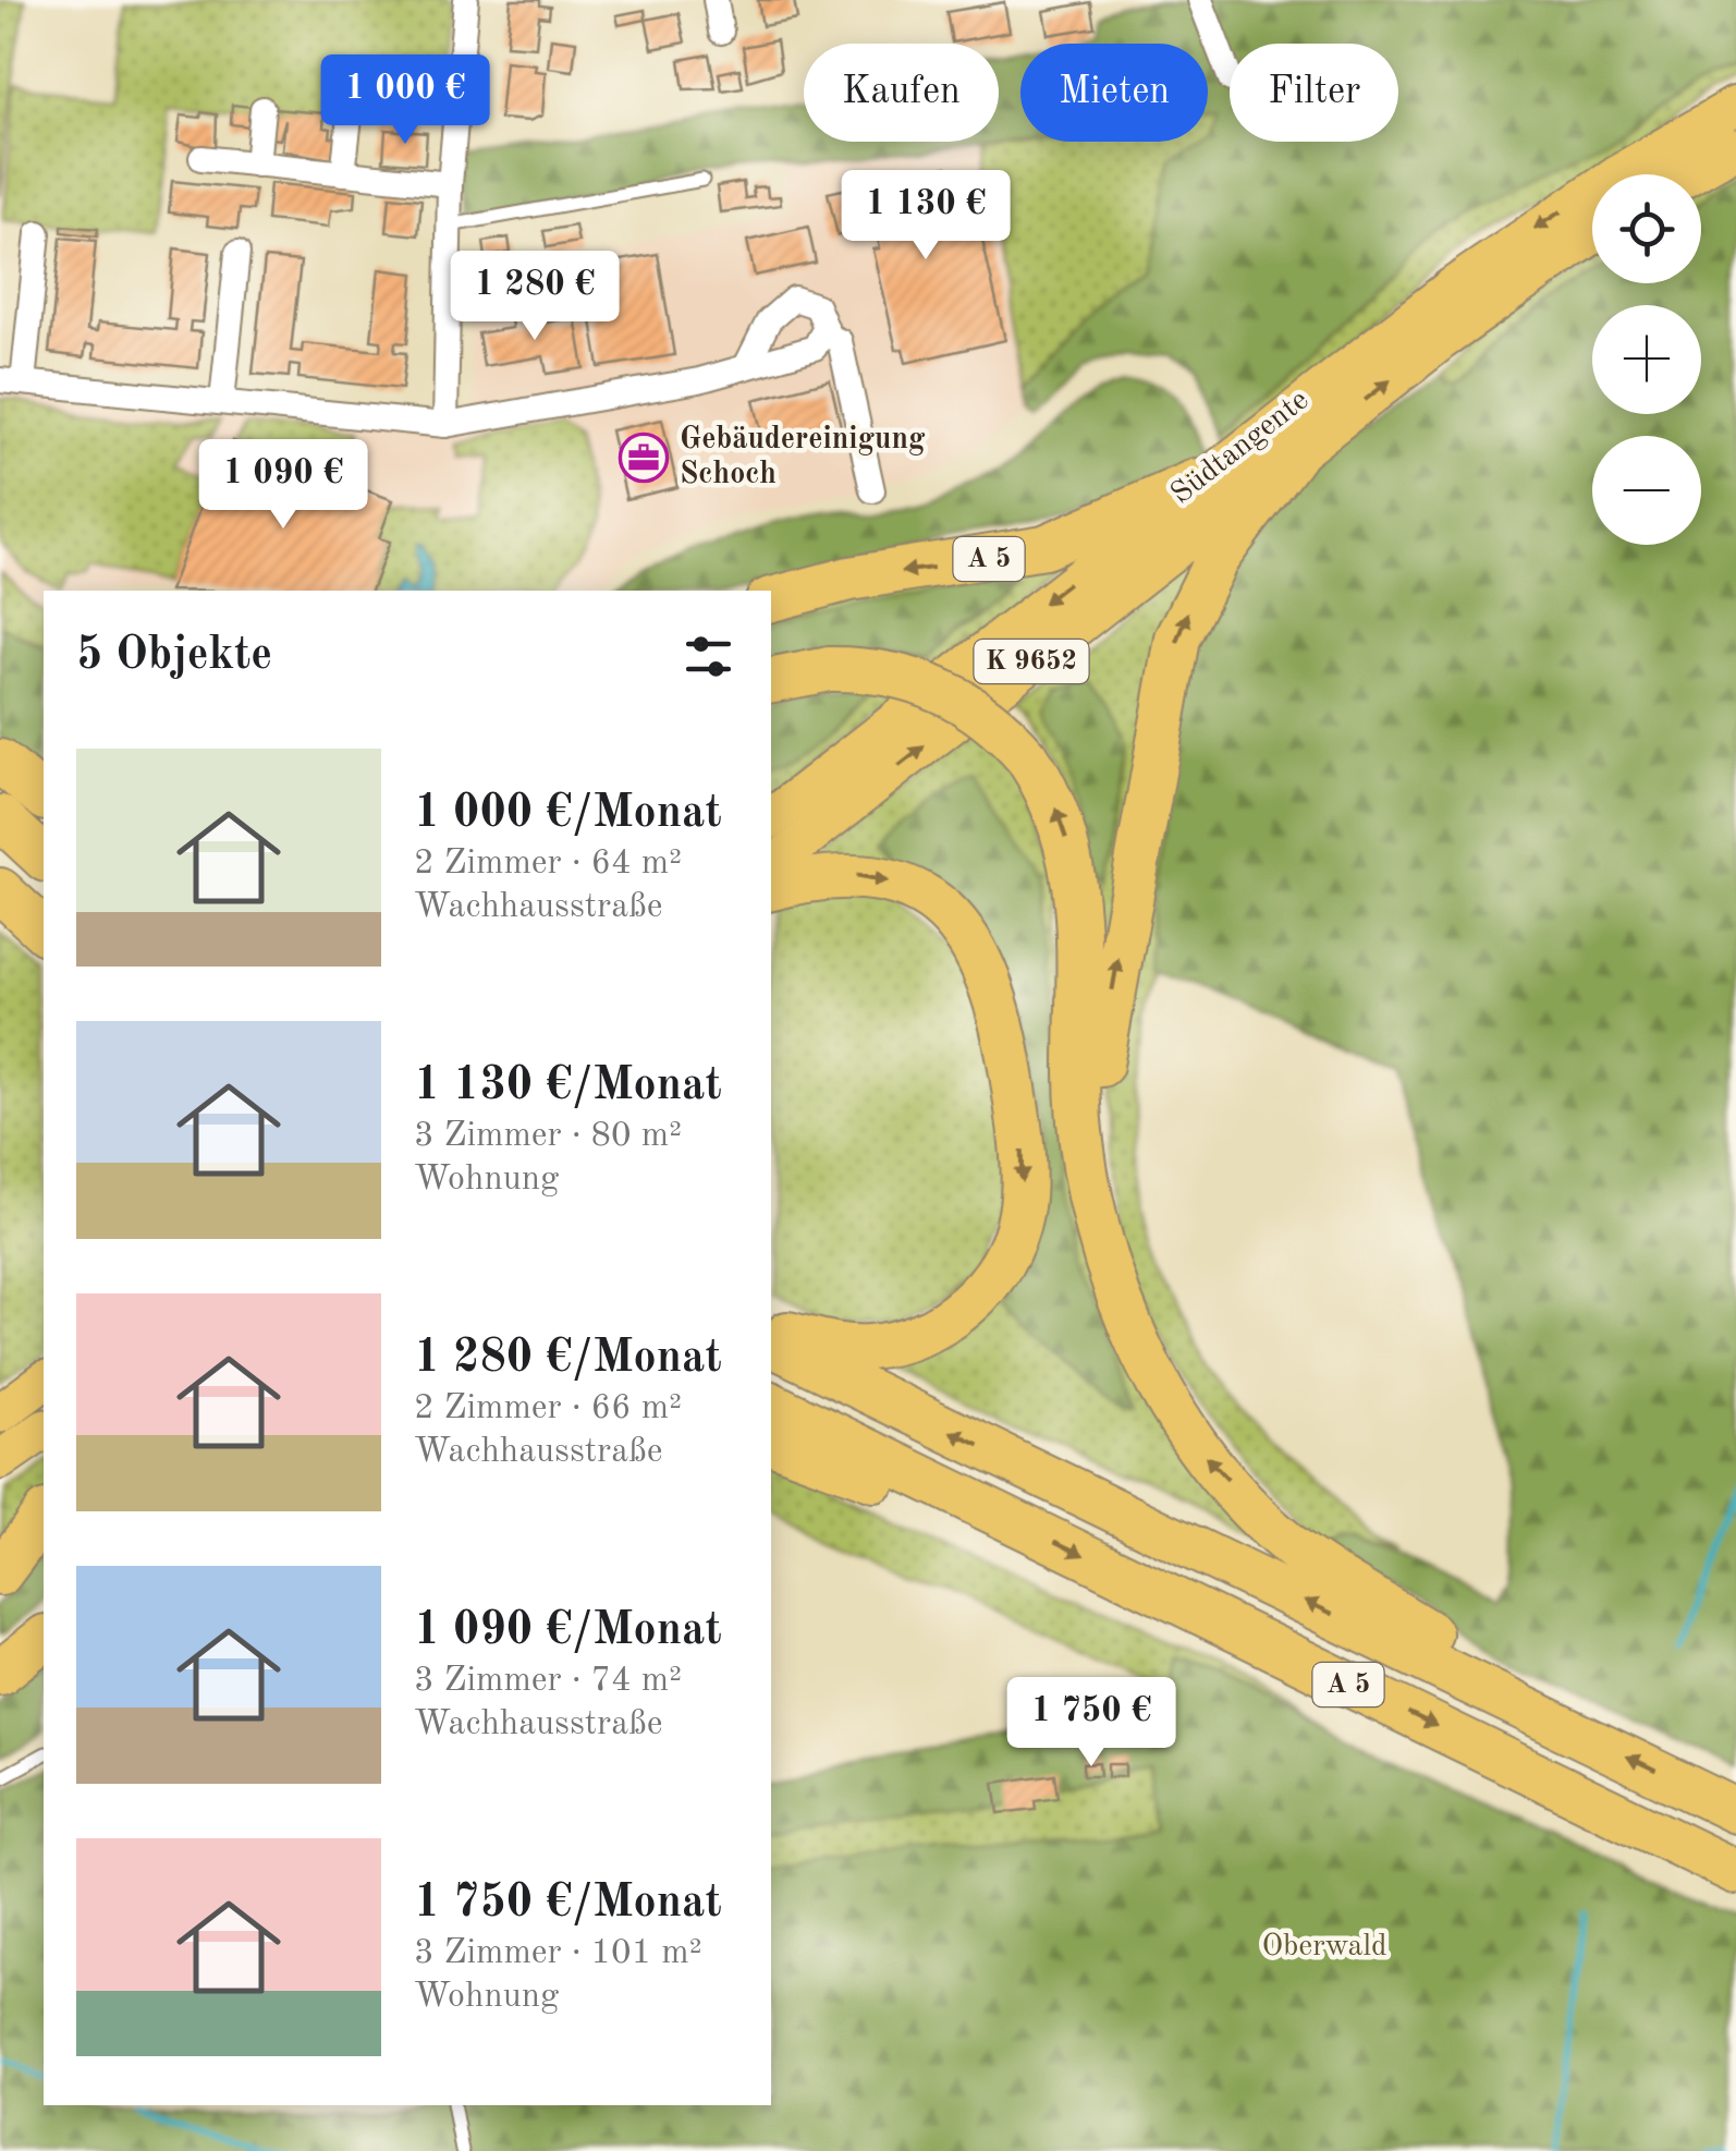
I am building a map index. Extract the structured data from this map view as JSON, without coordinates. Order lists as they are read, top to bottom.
{
  "streets": {
    "highway": ["Südtangente", "A 5", "K 9652"]
  },
  "crossings": [
    ["Südtangente", "A 5"]
  ],
  "parks": ["Oberwald"],
  "places": {
    "office": ["Gebäudereinigung Schoch"]
  },
  "page": {
    "chip": ["Kaufen", "Mieten", "Filter"],
    "price": [
      "1 000 €",
      "1 130 €",
      "1 280 €",
      "1 090 €",
      "1 750 €"
    ],
    "map_buttons": ["+", "−"],
    "heading": "5 Objekte",
    "list": [
      {
        "name": "1 000 €/Monat",
        "note": "2 Zimmer · 64 m² · Wachhausstraße"
      },
      {
        "name": "1 130 €/Monat",
        "note": "3 Zimmer · 80 m² · Wohnung"
      },
      {
        "name": "1 280 €/Monat",
        "note": "2 Zimmer · 66 m² · Wachhausstraße"
      },
      {
        "name": "1 090 €/Monat",
        "note": "3 Zimmer · 74 m² · Wachhausstraße"
      },
      {
        "name": "1 750 €/Monat",
        "note": "3 Zimmer · 101 m² · Wohnung"
      }
    ]
  }
}
